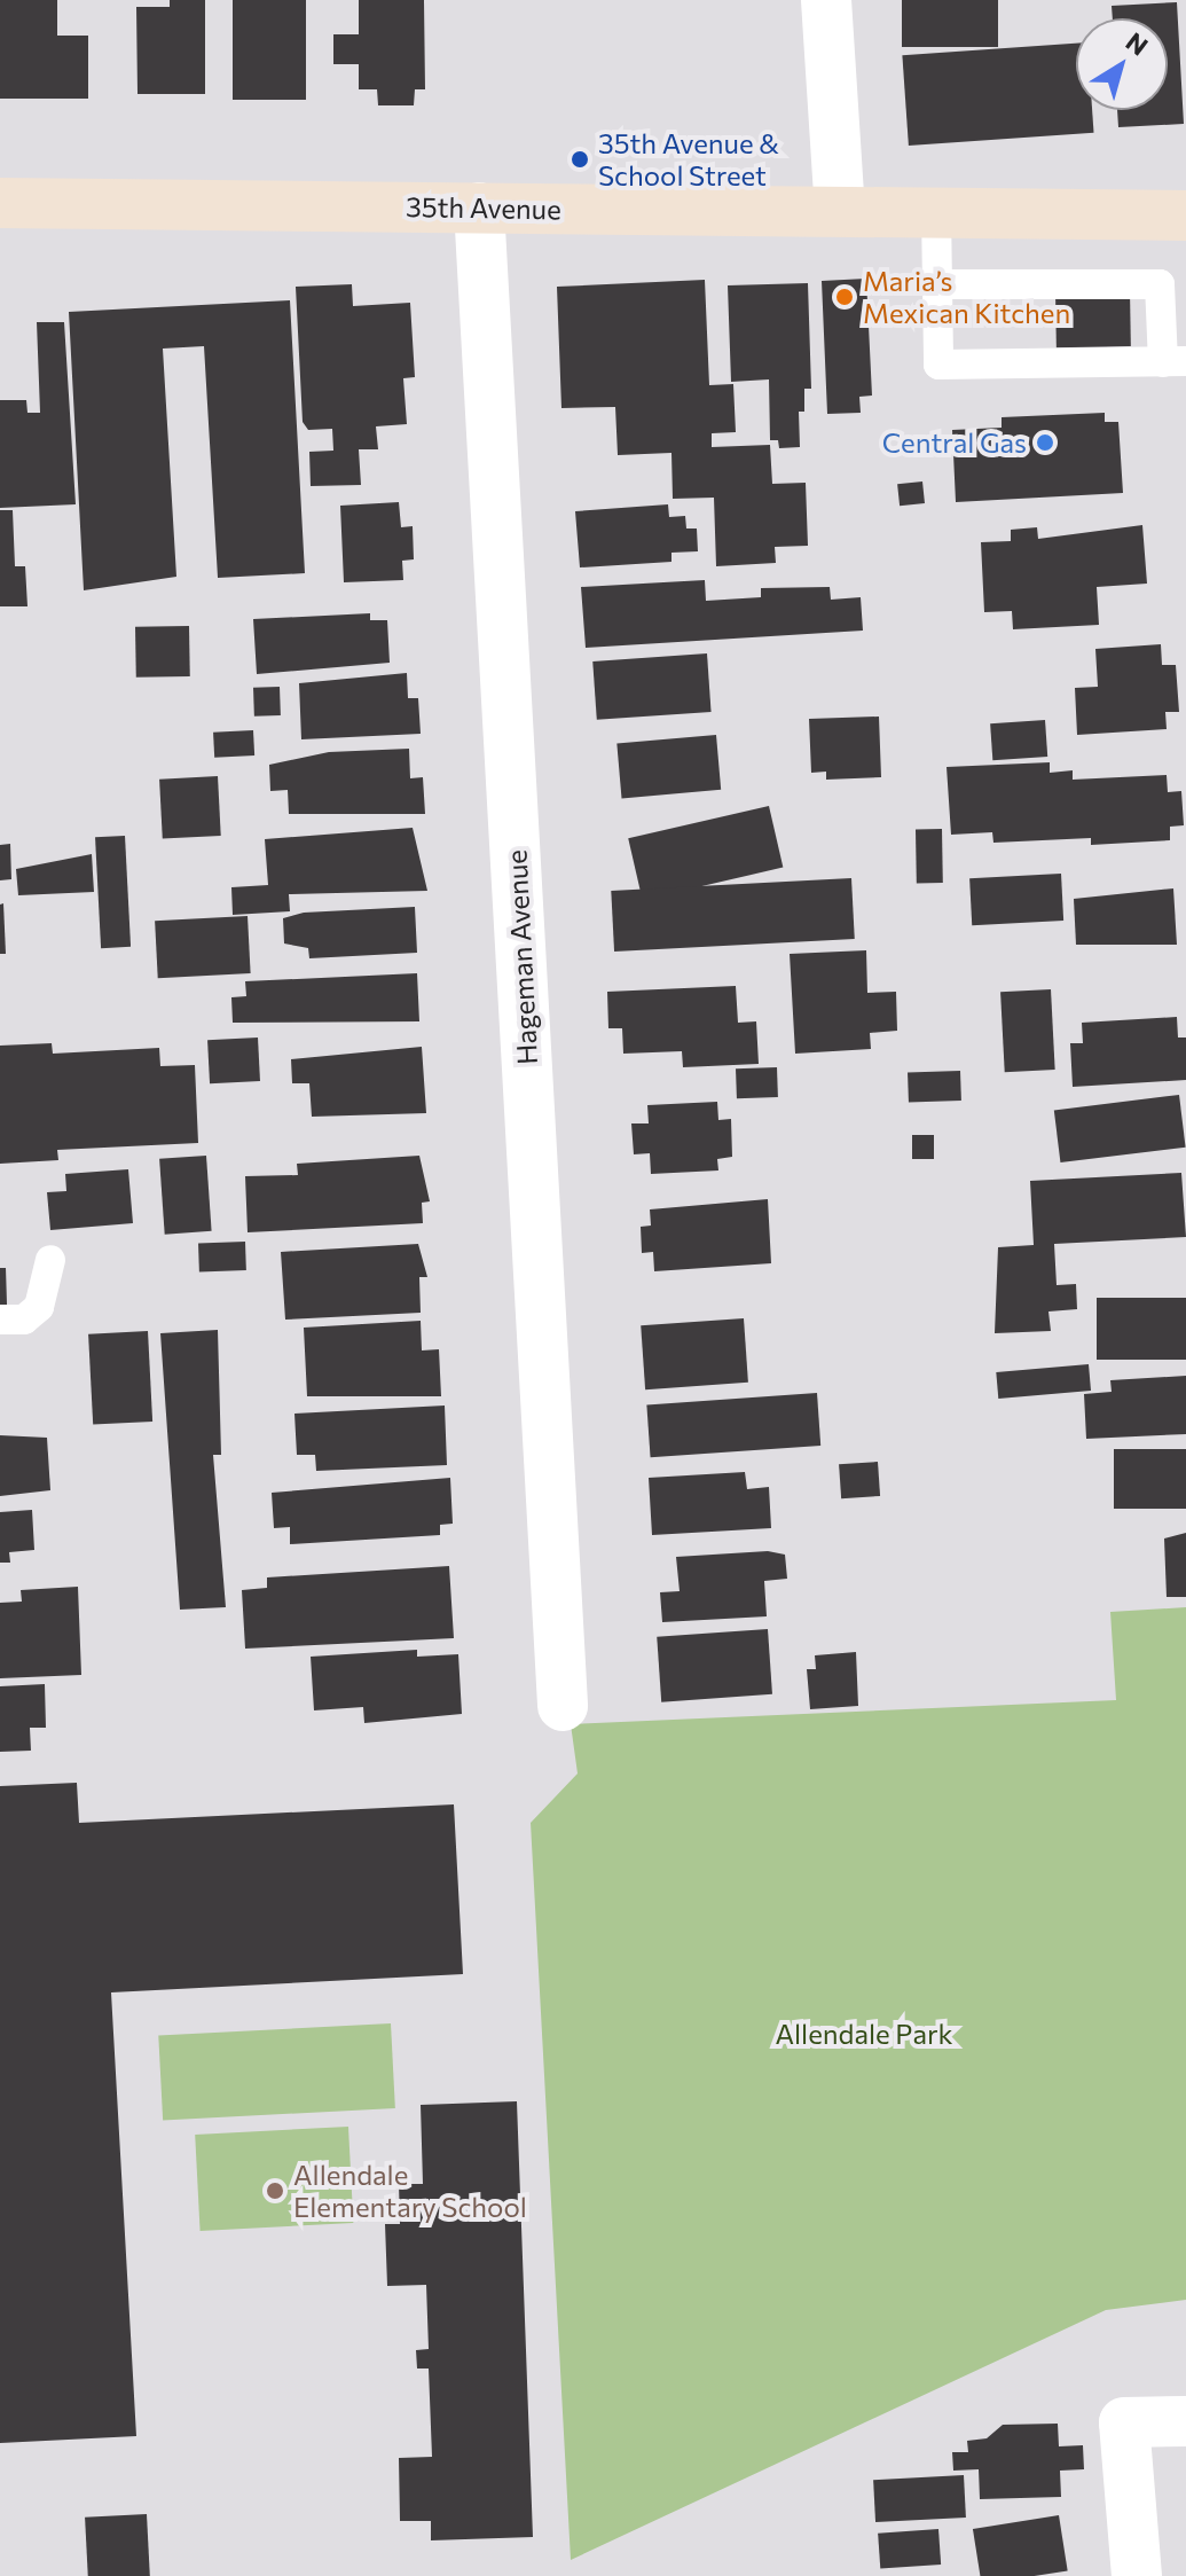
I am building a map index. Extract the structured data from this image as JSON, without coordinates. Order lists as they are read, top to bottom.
{
  "streets": {
    "main road": ["35th Avenue"],
    "street": ["Hageman Avenue"]
  },
  "crossings": [
    ["35th Avenue", "Hageman Avenue"]
  ],
  "parks": ["Allendale Park"],
  "places": [
    "35th Avenue & School Street",
    "Maria’s Mexican Kitchen",
    "Central Gas",
    "Allendale Elementary School"
  ],
  "north": "top right"
}
